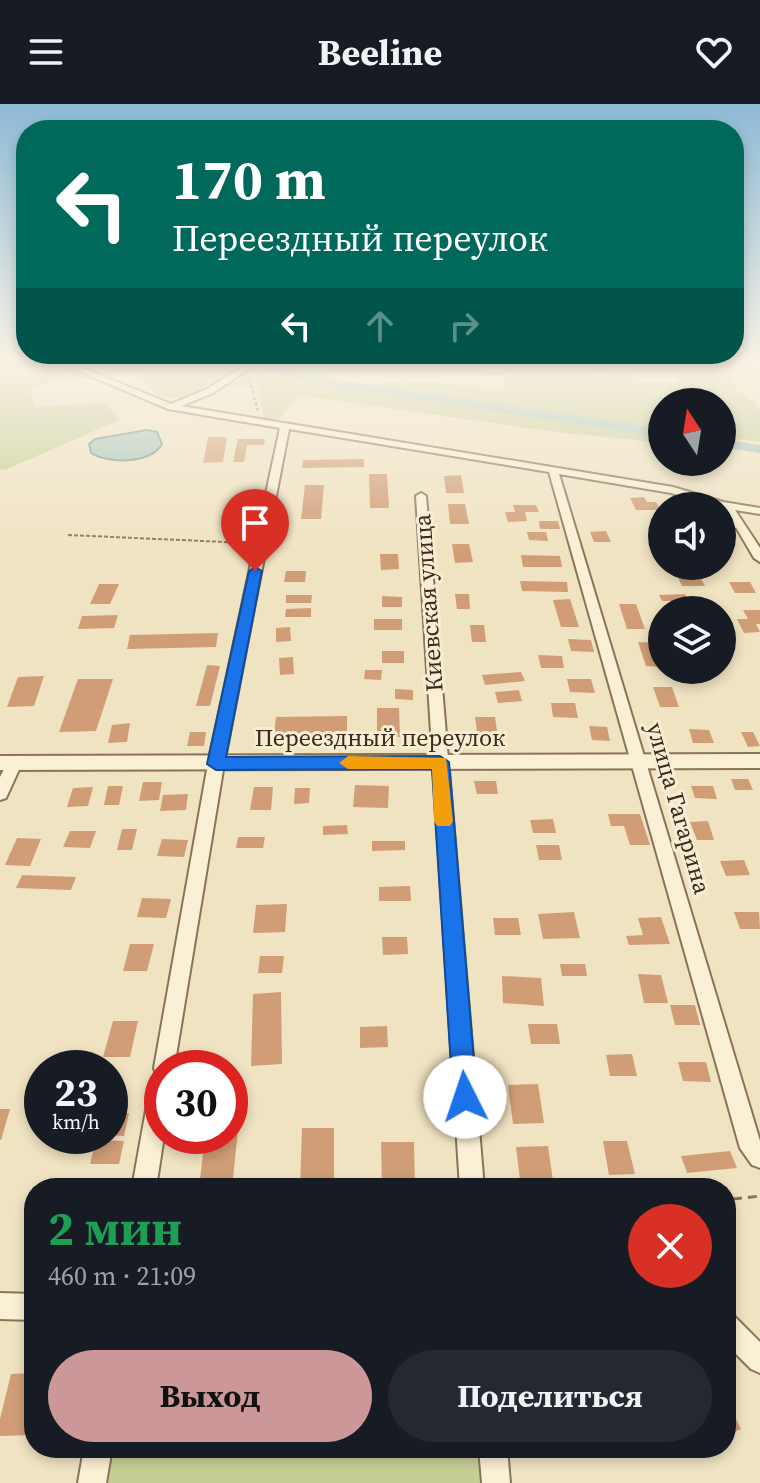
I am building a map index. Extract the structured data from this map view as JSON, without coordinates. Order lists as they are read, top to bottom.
{
  "streets": {
    "street": ["Киевская улица", "Переездный переулок", "улица Гагарина"]
  },
  "crossings": [
    ["Киевская улица", "Переездный переулок"],
    ["Переездный переулок", "улица Гагарина"]
  ],
  "north": "top",
  "page": {
    "header": "Beeline",
    "turn": ["170 m", "Переездный переулок"],
    "speed": "23 km/h",
    "limit": "30",
    "heading": ["2 мин", "460 m · 21:09"],
    "buttons": ["Выход", "Поделиться"]
  }
}
